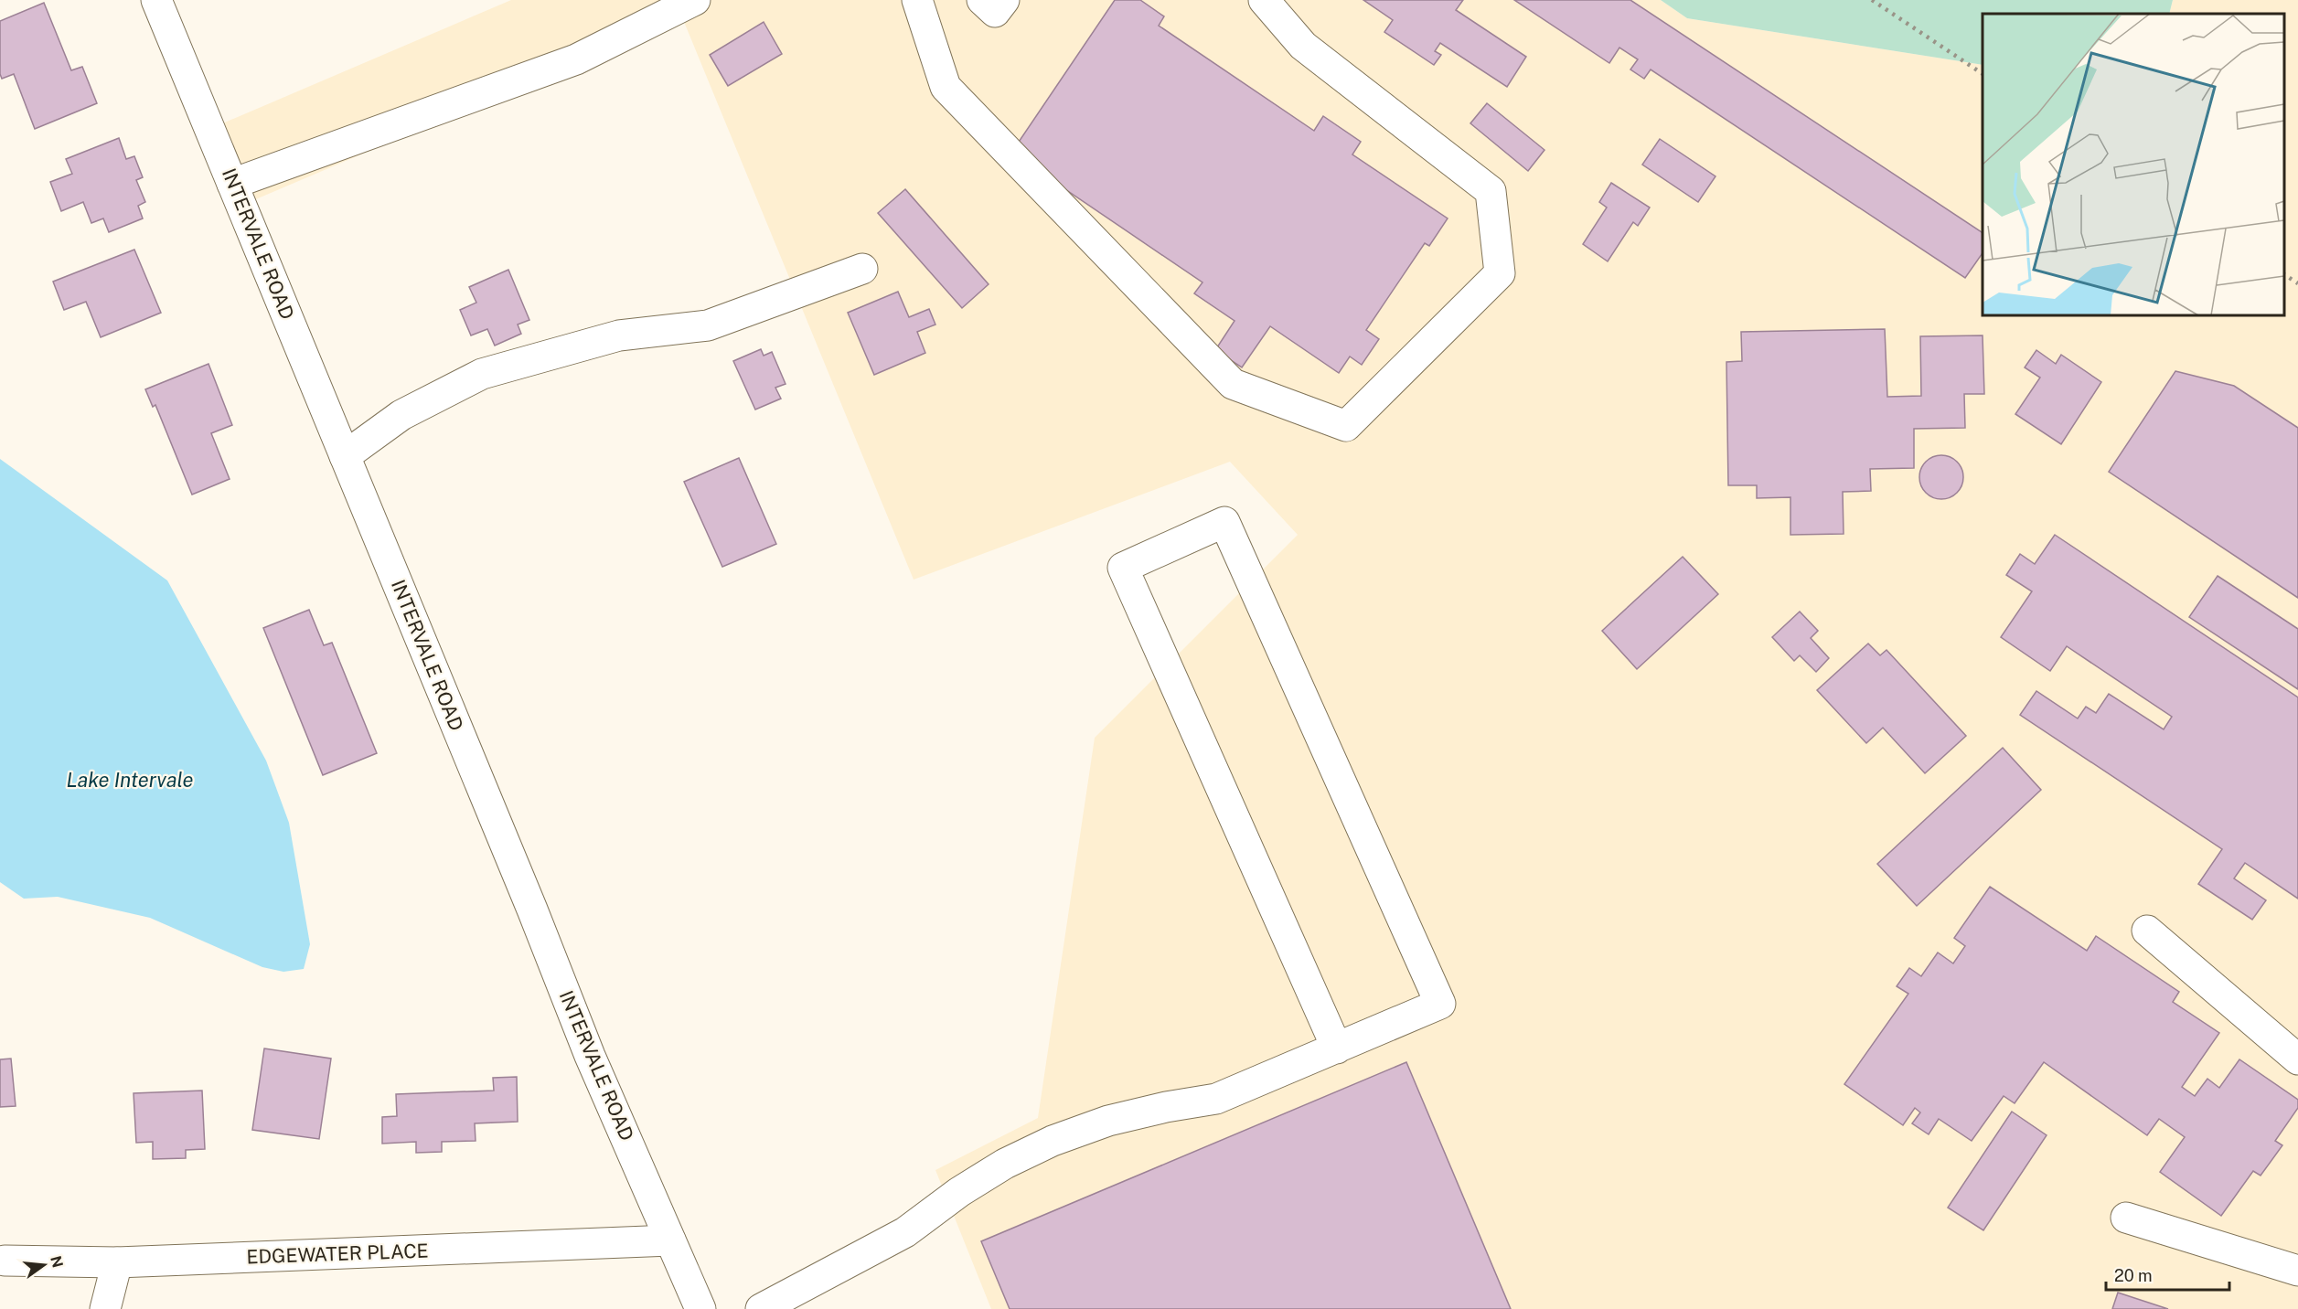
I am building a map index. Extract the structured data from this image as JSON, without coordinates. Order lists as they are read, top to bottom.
{
  "streets": {
    "street": ["INTERVALE ROAD", "EDGEWATER PLACE"]
  },
  "crossings": [
    ["INTERVALE ROAD", "EDGEWATER PLACE"]
  ],
  "water": ["Lake Intervale"],
  "scale_bar": "20 m",
  "north": "right"
}
